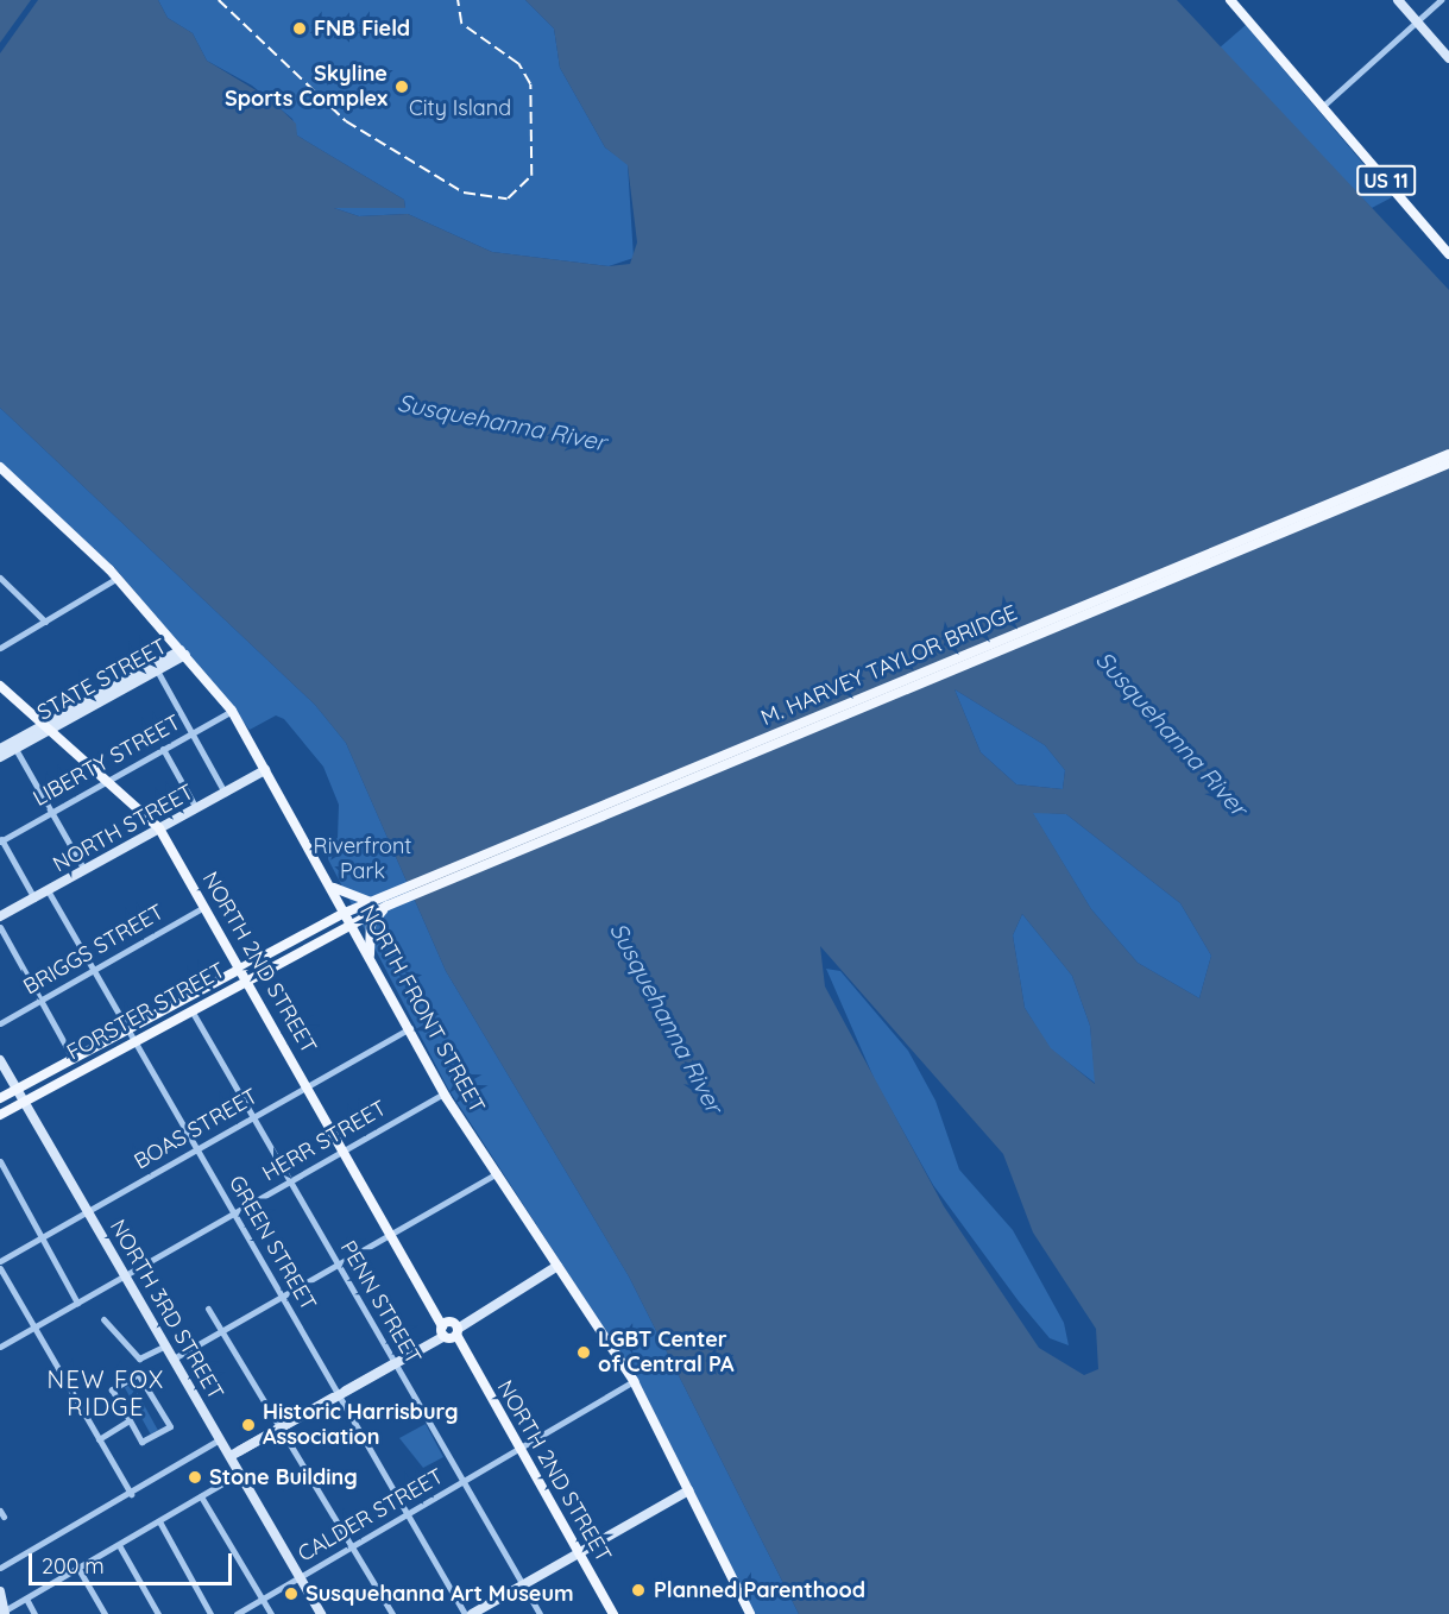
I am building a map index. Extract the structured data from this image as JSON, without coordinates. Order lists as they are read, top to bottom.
{
  "streets": {
    "main road": [
      "US 11",
      "M. HARVEY TAYLOR BRIDGE",
      "NORTH 2ND STREET",
      "NORTH FRONT STREET",
      "FORSTER STREET"
    ],
    "street": [
      "STATE STREET",
      "LIBERTY STREET",
      "NORTH STREET",
      "BRIGGS STREET",
      "BOAS STREET",
      "HERR STREET",
      "GREEN STREET",
      "PENN STREET",
      "NORTH 3RD STREET",
      "CALDER STREET"
    ]
  },
  "crossings": [
    ["M. HARVEY TAYLOR BRIDGE", "NORTH FRONT STREET"],
    ["M. HARVEY TAYLOR BRIDGE", "FORSTER STREET"],
    ["STATE STREET", "NORTH 2ND STREET"],
    ["STATE STREET", "NORTH FRONT STREET"],
    ["LIBERTY STREET", "NORTH 2ND STREET"],
    ["LIBERTY STREET", "NORTH FRONT STREET"],
    ["NORTH STREET", "NORTH 2ND STREET"],
    ["NORTH STREET", "NORTH FRONT STREET"],
    ["NORTH STREET", "GREEN STREET"],
    ["BRIGGS STREET", "NORTH 2ND STREET"],
    ["BRIGGS STREET", "GREEN STREET"],
    ["NORTH 2ND STREET", "FORSTER STREET"],
    ["NORTH 2ND STREET", "BOAS STREET"],
    ["NORTH 2ND STREET", "HERR STREET"],
    ["NORTH 2ND STREET", "CALDER STREET"],
    ["NORTH FRONT STREET", "FORSTER STREET"],
    ["NORTH FRONT STREET", "BOAS STREET"],
    ["NORTH FRONT STREET", "HERR STREET"],
    ["NORTH FRONT STREET", "CALDER STREET"],
    ["FORSTER STREET", "GREEN STREET"],
    ["FORSTER STREET", "PENN STREET"],
    ["FORSTER STREET", "NORTH 3RD STREET"],
    ["BOAS STREET", "GREEN STREET"],
    ["BOAS STREET", "PENN STREET"],
    ["BOAS STREET", "NORTH 3RD STREET"],
    ["HERR STREET", "GREEN STREET"],
    ["HERR STREET", "PENN STREET"],
    ["HERR STREET", "NORTH 3RD STREET"],
    ["GREEN STREET", "CALDER STREET"],
    ["PENN STREET", "CALDER STREET"],
    ["NORTH 3RD STREET", "CALDER STREET"]
  ],
  "districts": ["NEW FOX RIDGE"],
  "water": ["Susquehanna River"],
  "parks": ["City Island", "Riverfront Park"],
  "places": [
    "FNB Field",
    "Skyline Sports Complex",
    "LGBT Center of Central PA",
    "Historic Harrisburg Association",
    "Stone Building",
    "Planned Parenthood",
    "Susquehanna Art Museum"
  ],
  "scale_bar": "200 m"
}
